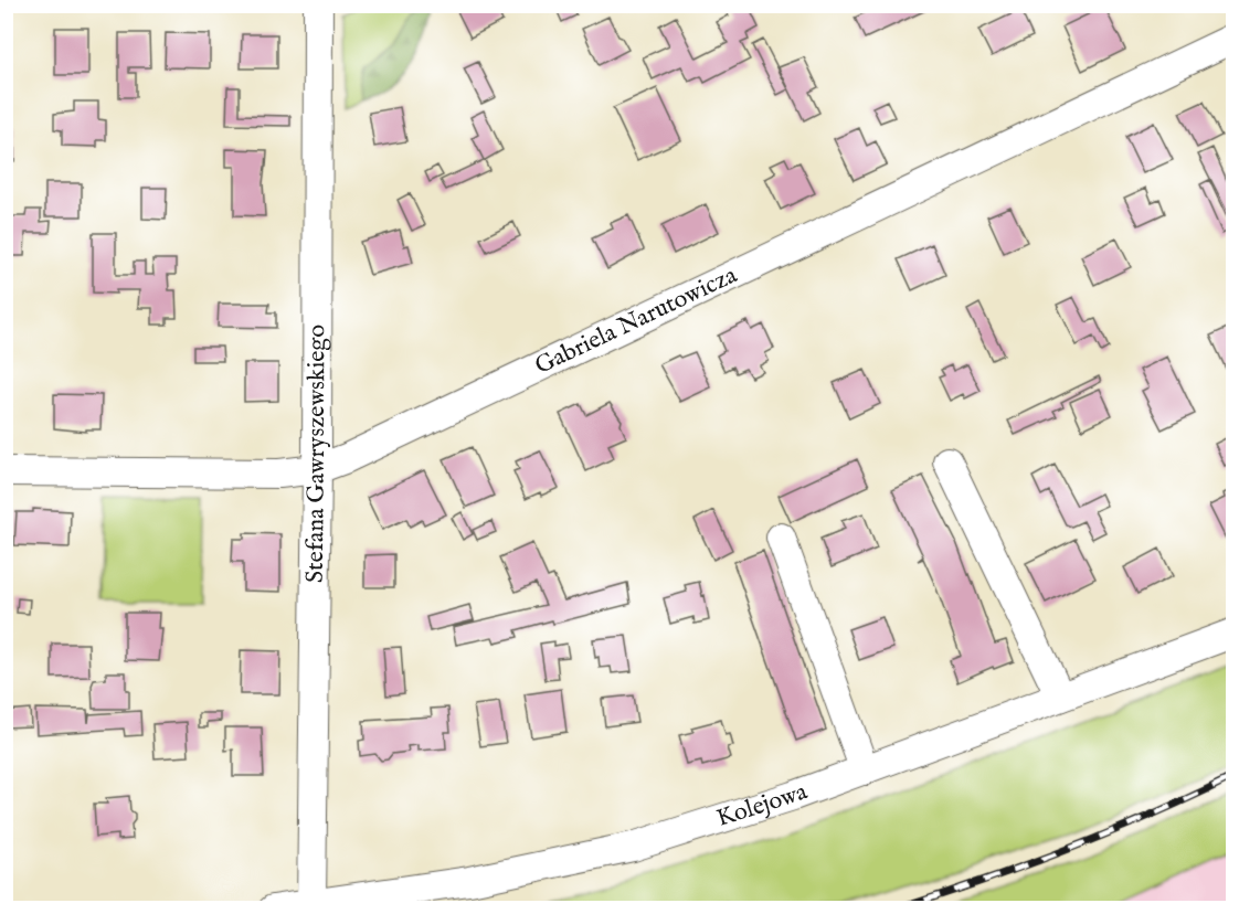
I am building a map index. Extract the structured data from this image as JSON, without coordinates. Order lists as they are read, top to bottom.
{
  "streets": {
    "street": ["Gabriela Narutowicza", "Stefana Gawryszewskiego", "Kolejowa"]
  },
  "crossings": [
    ["Gabriela Narutowicza", "Stefana Gawryszewskiego"],
    ["Stefana Gawryszewskiego", "Kolejowa"]
  ]
}
